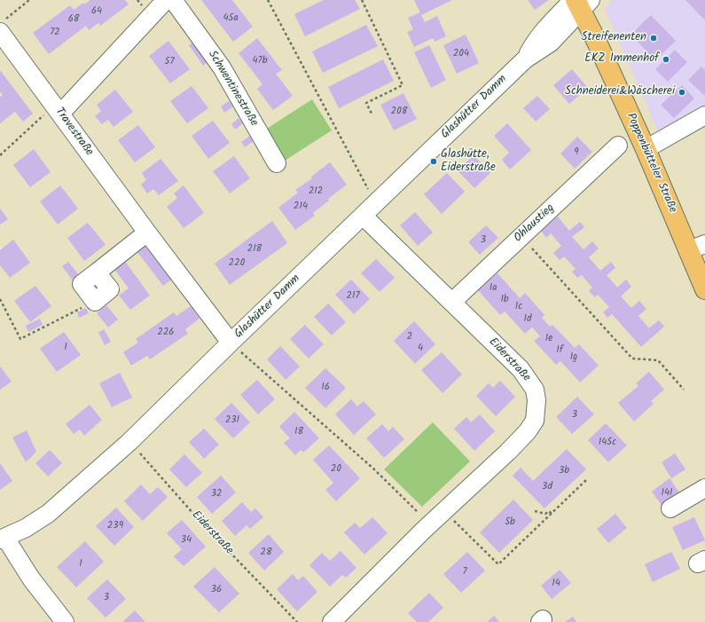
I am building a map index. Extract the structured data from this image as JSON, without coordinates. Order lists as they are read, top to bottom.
{
  "streets": {
    "main road": ["Poppenbütteler Straße"],
    "street": [
      "Schwentinestraße",
      "Glashütter Damm",
      "Travestraße",
      "Ohlaustieg",
      "Eiderstraße"
    ]
  },
  "crossings": [
    ["Glashütter Damm", "Travestraße"],
    ["Glashütter Damm", "Poppenbütteler Straße"],
    ["Glashütter Damm", "Eiderstraße"],
    ["Ohlaustieg", "Eiderstraße"]
  ],
  "places": [
    "Streifenenten",
    "EKZ Immenhof",
    "Schneiderei&Wäscherei",
    "Glashütte, Eiderstraße"
  ],
  "house_numbers": [
    "64",
    "45a",
    "68",
    "72",
    "204",
    "47b",
    "57",
    "208",
    "9",
    "212",
    "214",
    "3",
    "218",
    "220",
    "1a",
    "217",
    "1b",
    "1c",
    "1d",
    "226",
    "2",
    "1e",
    "1",
    "4",
    "1f",
    "1g",
    "16",
    "3",
    "231",
    "18",
    "145c",
    "20",
    "3b",
    "3d",
    "141",
    "32",
    "5b",
    "239",
    "34",
    "28",
    "1",
    "7",
    "14",
    "36",
    "3"
  ]
}
